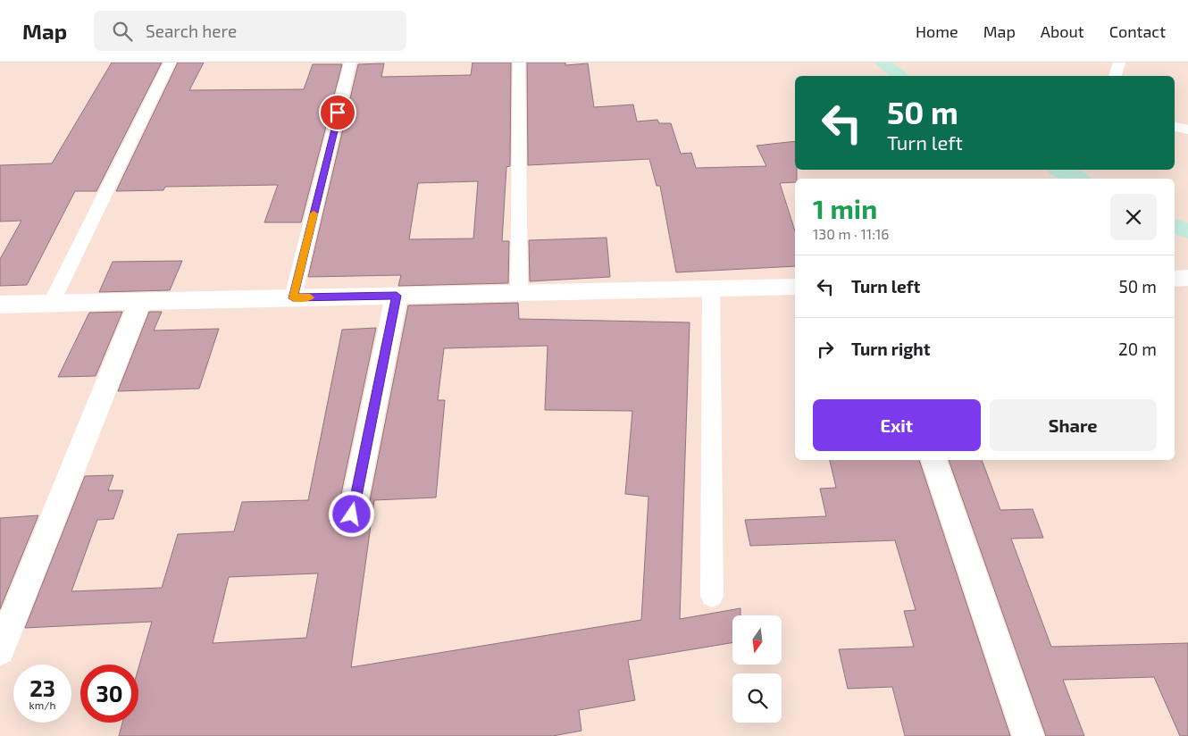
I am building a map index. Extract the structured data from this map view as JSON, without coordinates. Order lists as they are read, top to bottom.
{
  "north": "bottom",
  "page": {
    "header": "Map",
    "search": "Search here",
    "nav": [
      "Home",
      "Map",
      "About",
      "Contact"
    ],
    "turn": ["50 m", "Turn left"],
    "heading": ["1 min", "130 m · 11:16"],
    "list": [
      {
        "name": "Turn left",
        "value": "50 m"
      },
      {
        "name": "Turn right",
        "value": "20 m"
      }
    ],
    "buttons": ["Exit", "Share"],
    "speed": "23 km/h",
    "limit": "30"
  }
}
